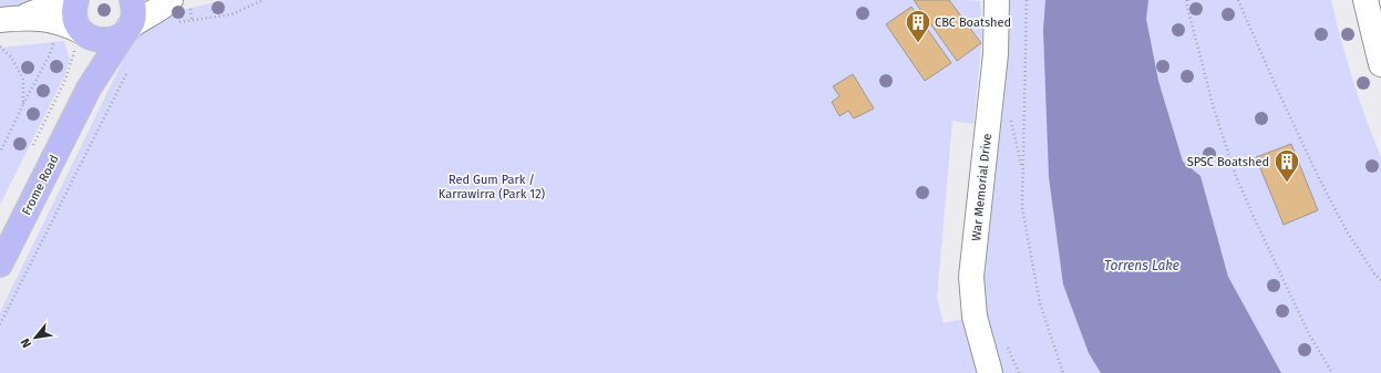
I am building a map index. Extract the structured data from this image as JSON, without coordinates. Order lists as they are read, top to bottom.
{
  "streets": {
    "main road": ["Frome Road"],
    "street": ["War Memorial Drive"]
  },
  "water": ["Torrens Lake"],
  "parks": ["Red Gum Park / Karrawirra (Park 12)"],
  "places": {
    "building": ["CBC Boatshed", "SPSC Boatshed"]
  },
  "north": "bottom left"
}
